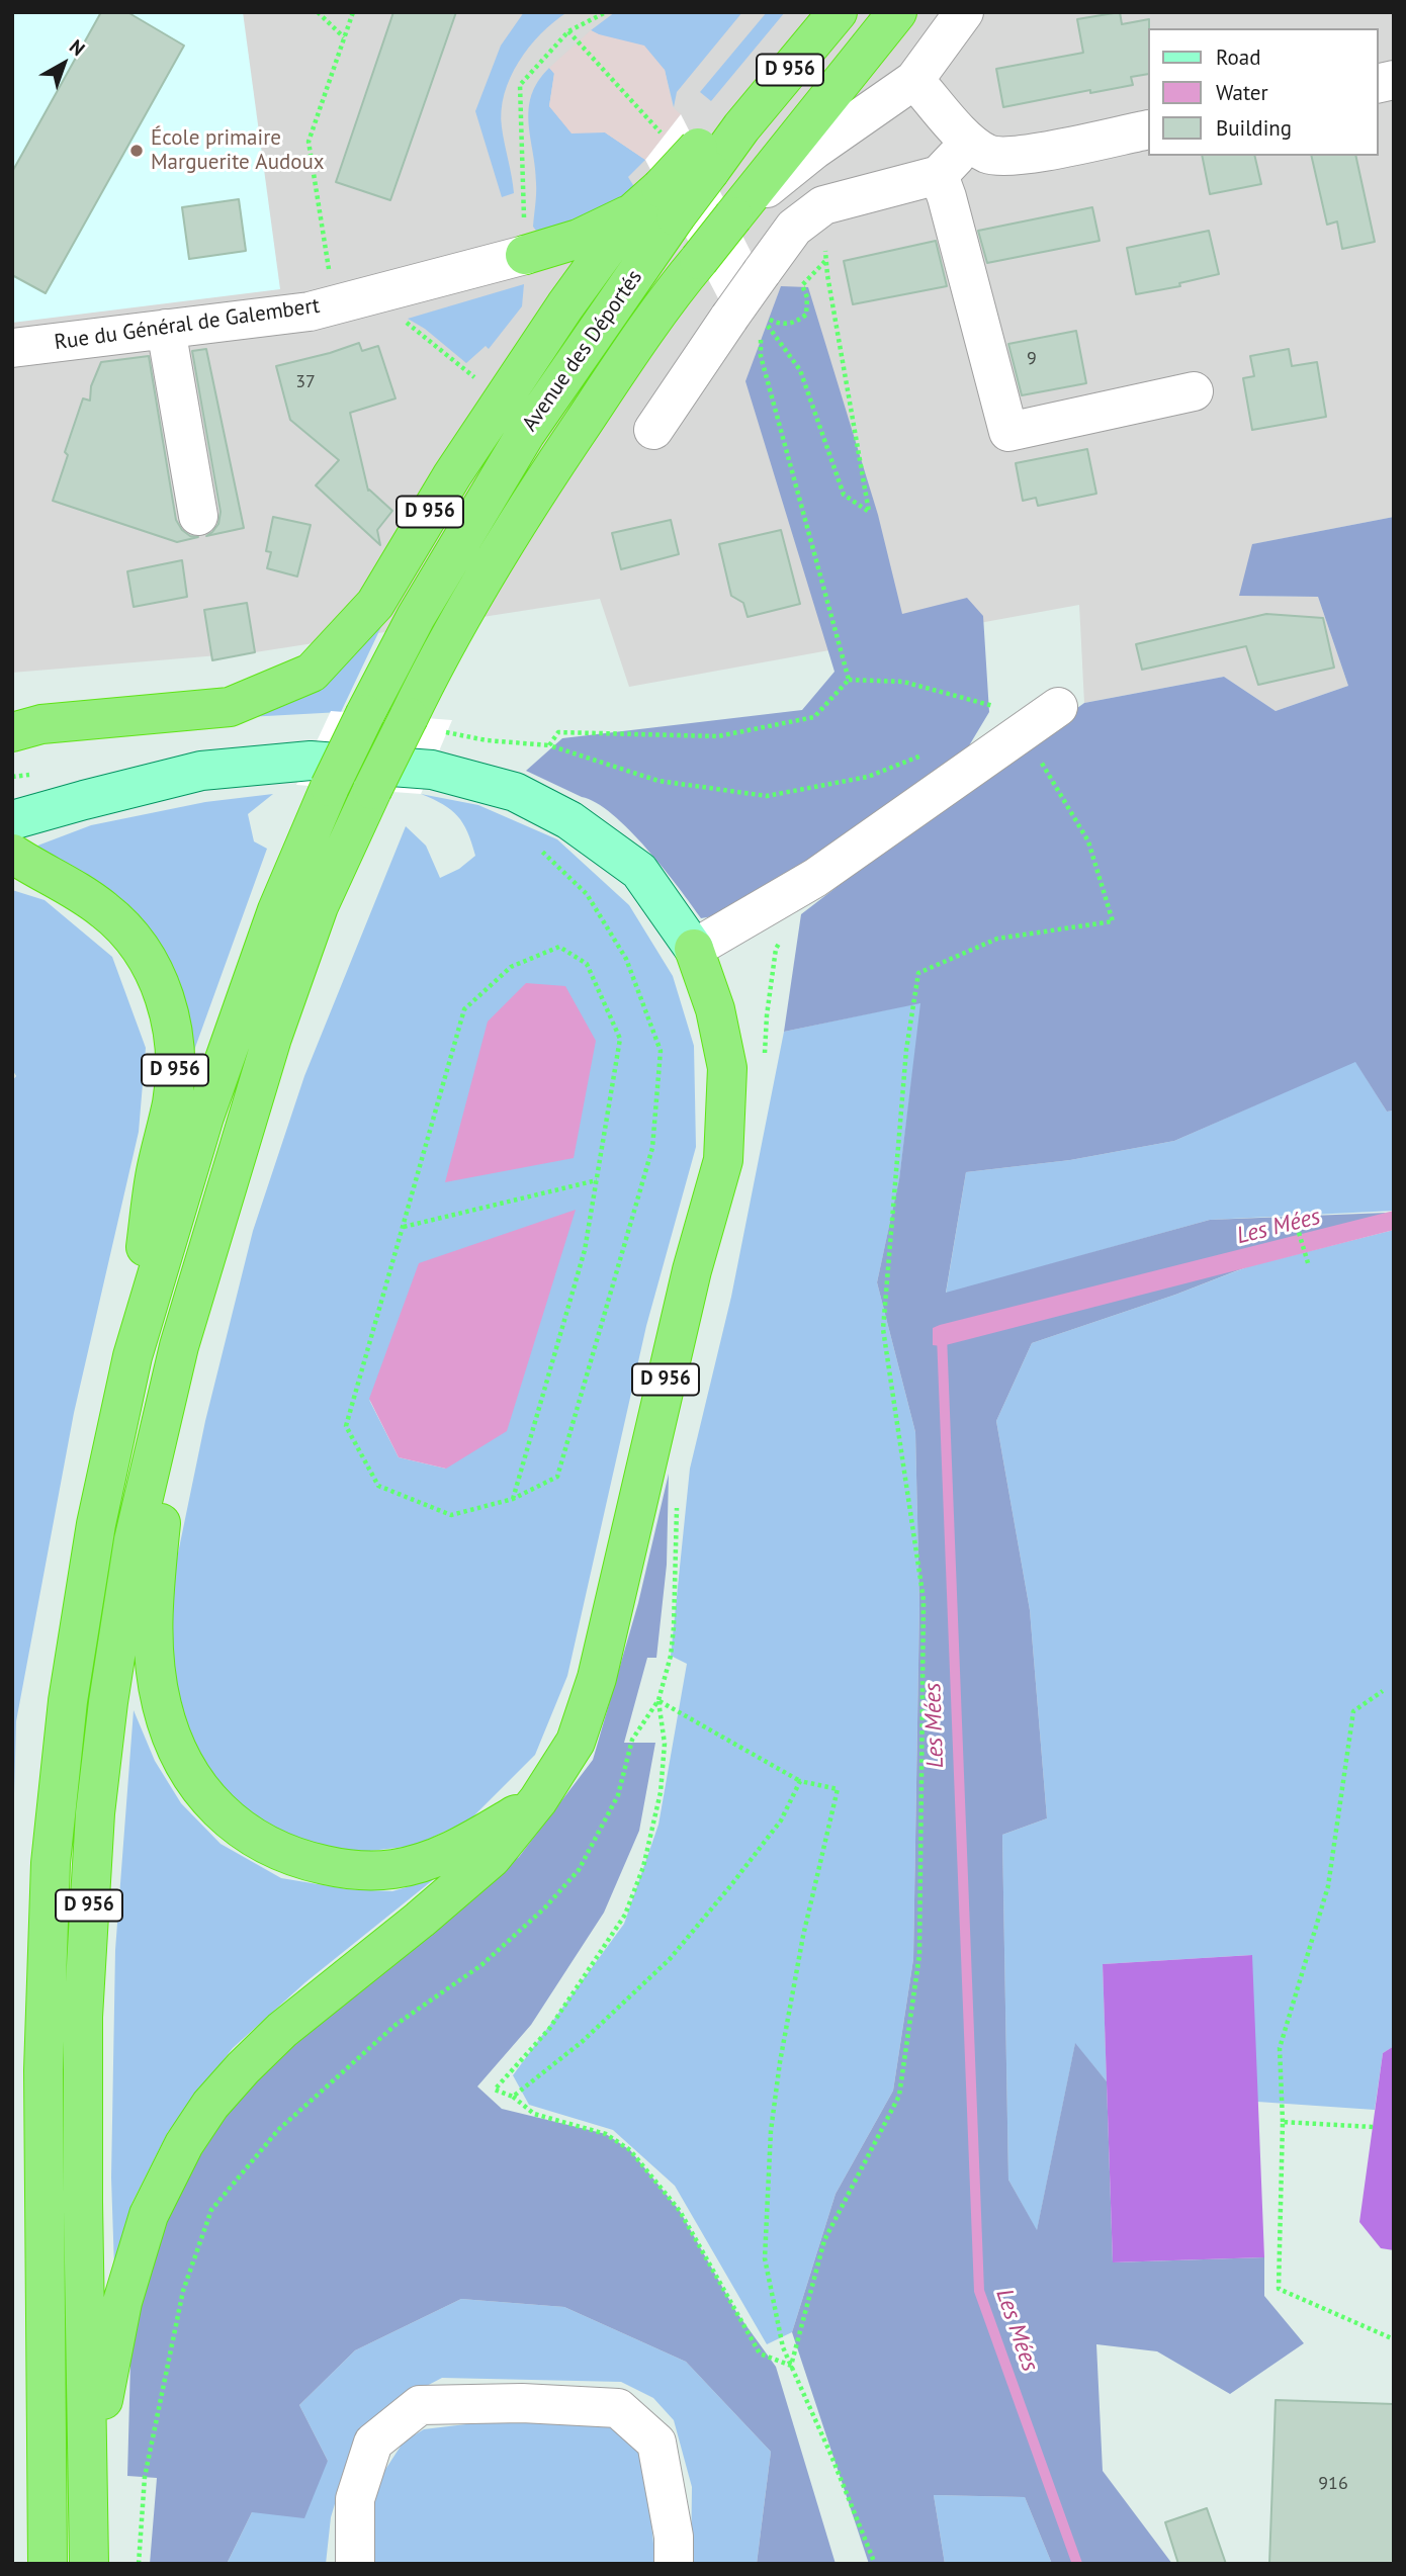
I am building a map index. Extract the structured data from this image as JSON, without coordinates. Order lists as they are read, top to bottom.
{
  "streets": {
    "highway": ["D 956", "Avenue des Déportés"],
    "street": ["Rue du Général de Galembert"]
  },
  "crossings": [
    ["D 956", "Avenue des Déportés"]
  ],
  "water": ["Les Mées"],
  "places": ["École primaire Marguerite Audoux"],
  "house_numbers": ["9", "37", "916"],
  "legend": ["Road", "Water", "Building"],
  "north": "top right"
}
